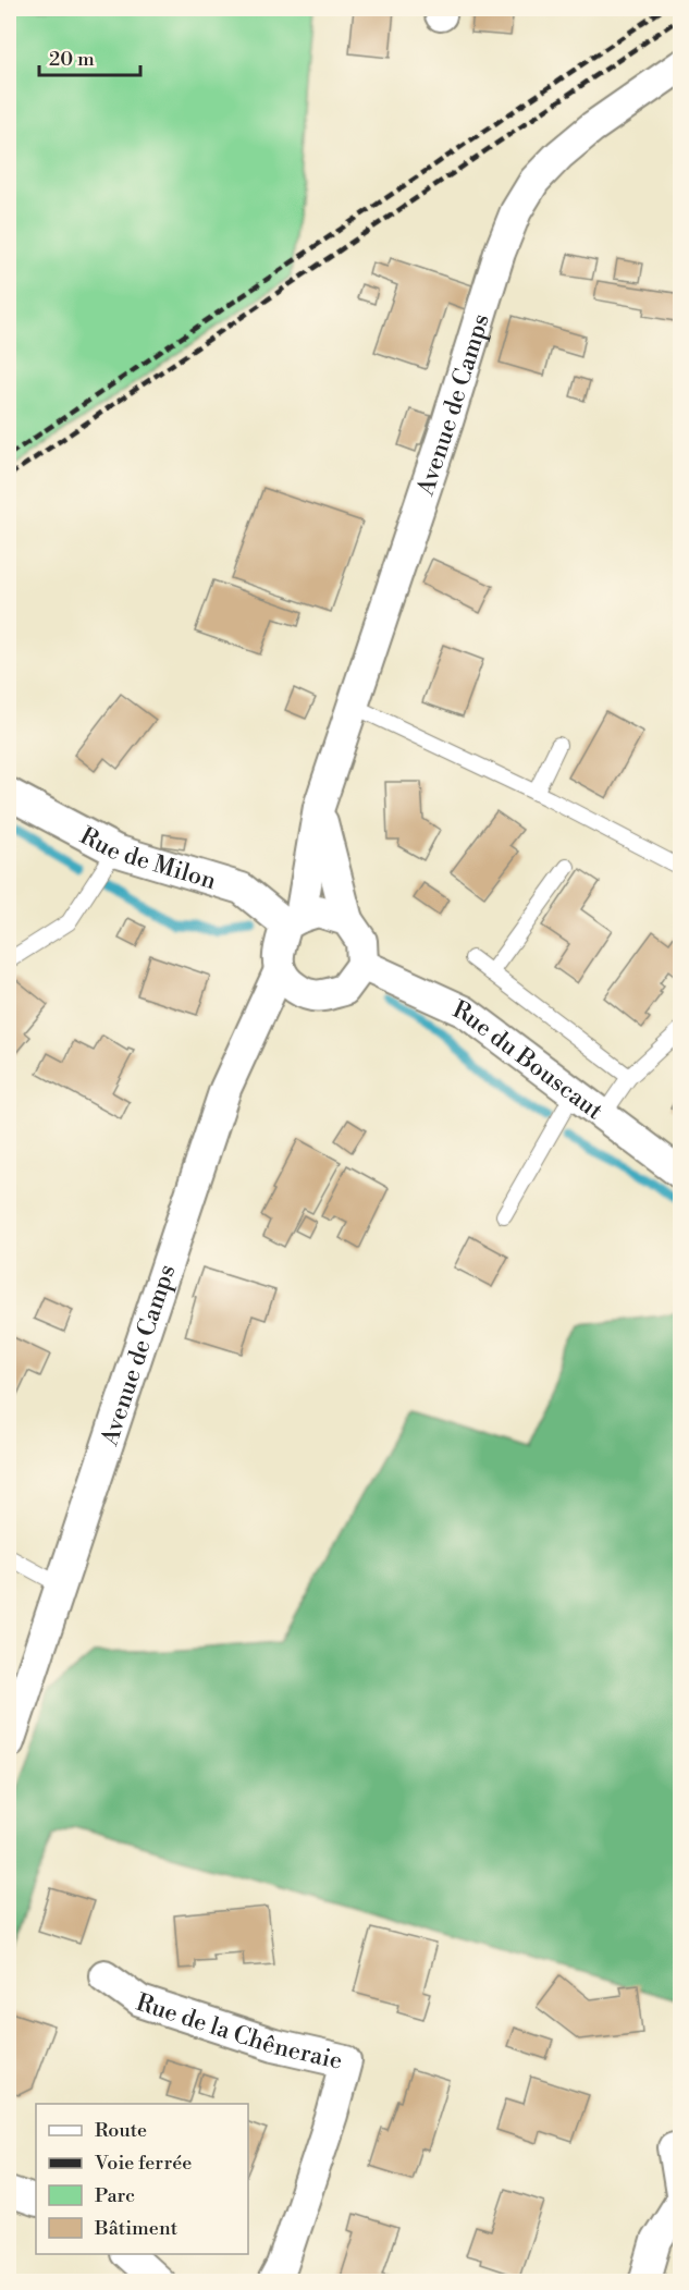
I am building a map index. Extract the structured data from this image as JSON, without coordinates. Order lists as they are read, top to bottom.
{
  "streets": {
    "street": [
      "Avenue de Camps",
      "Rue de Milon",
      "Rue du Bouscaut",
      "Rue de la Chêneraie"
    ]
  },
  "crossings": [
    ["Avenue de Camps", "Rue de Milon"],
    ["Avenue de Camps", "Rue du Bouscaut"],
    ["Rue de Milon", "Rue du Bouscaut"]
  ],
  "legend": [
    "Route",
    "Voie ferrée",
    "Parc",
    "Bâtiment"
  ],
  "scale_bar": "20 m"
}
